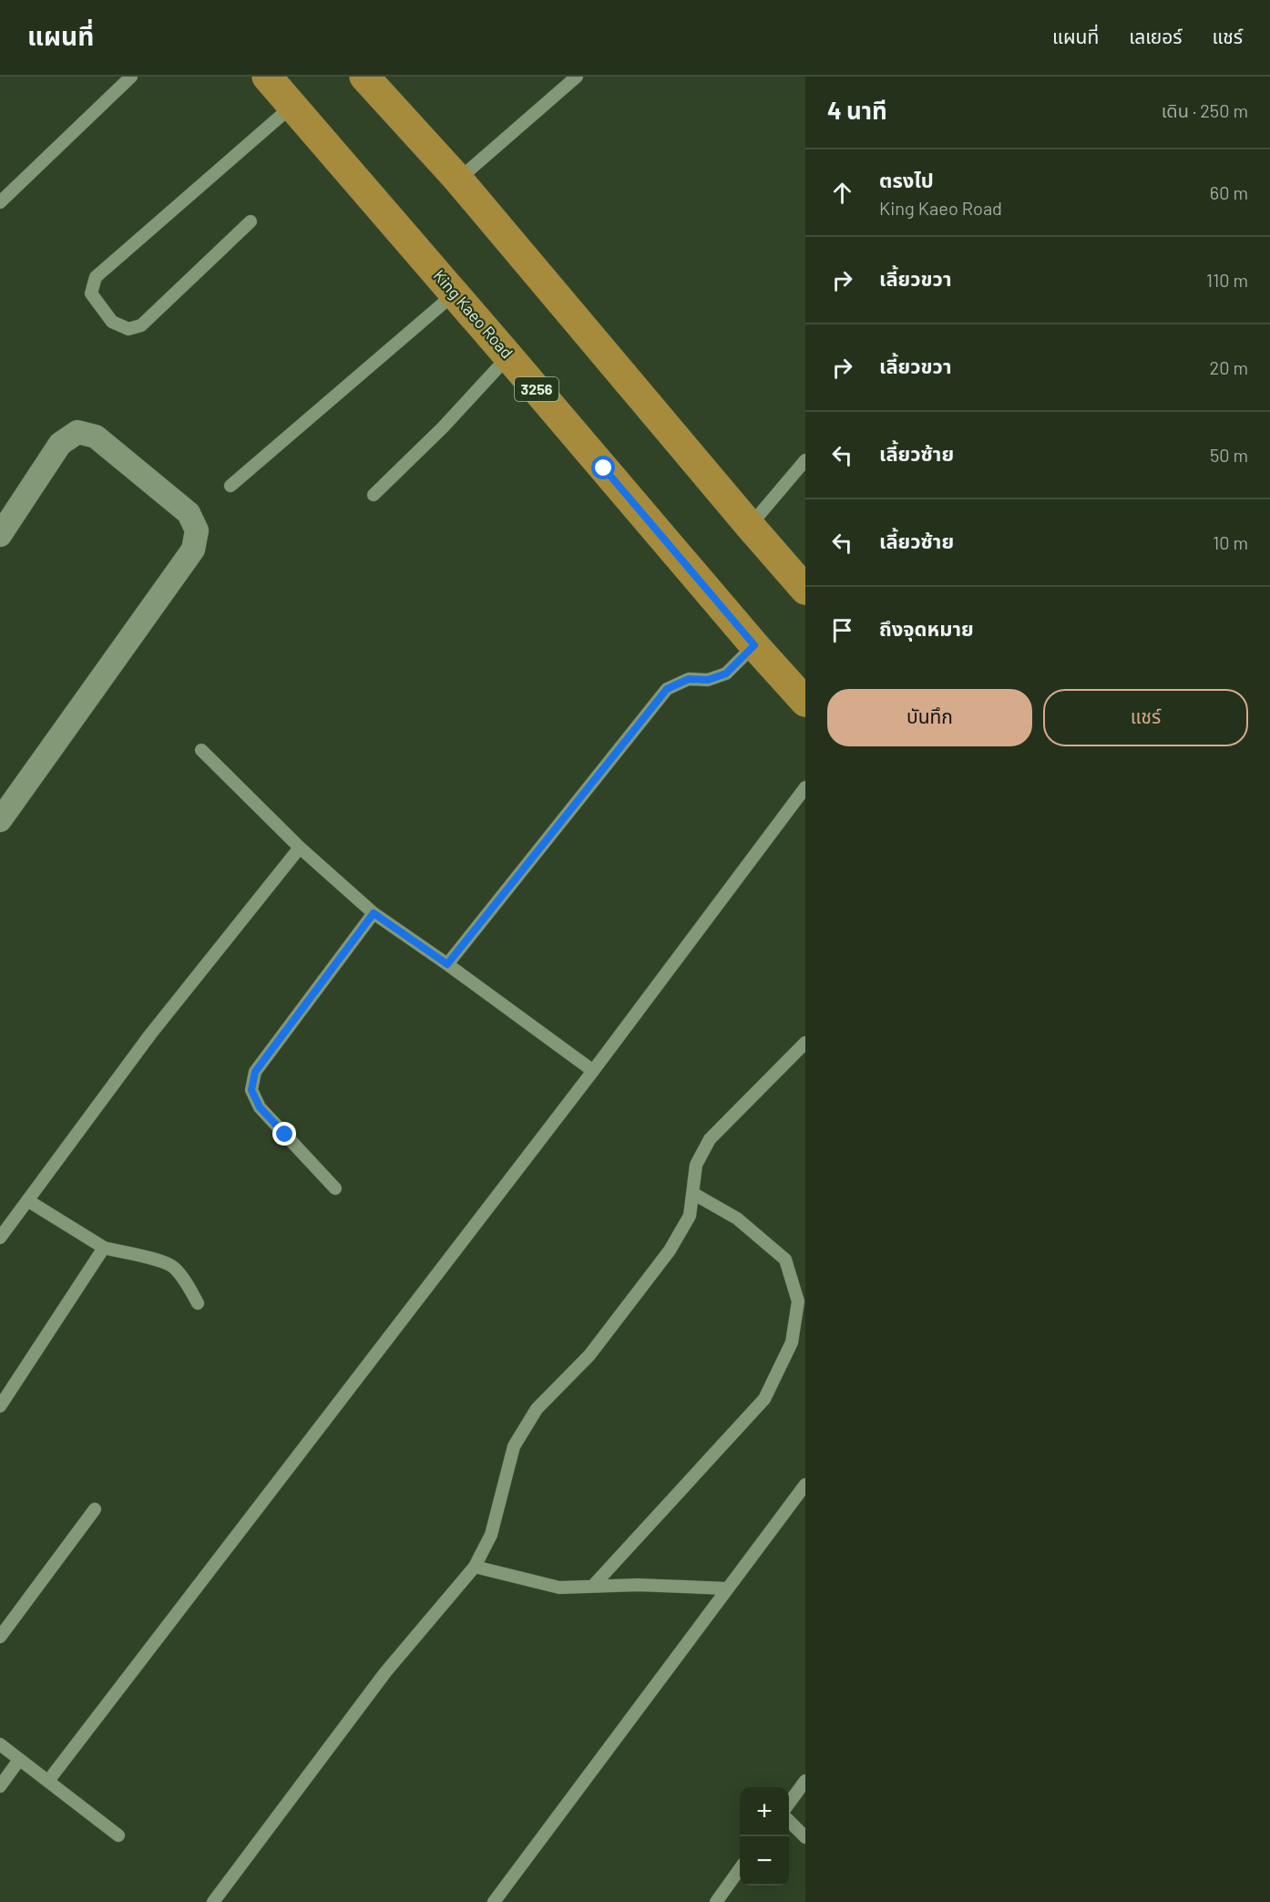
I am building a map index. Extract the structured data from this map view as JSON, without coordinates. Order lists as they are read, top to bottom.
{
  "streets": {
    "main road": ["King Kaeo Road", "3256"]
  },
  "page": {
    "header": "แผนที่",
    "nav": ["แผนที่", "เลเยอร์", "แชร์"],
    "heading": ["4 นาที", "เดิน · 250 m"],
    "list": [
      ["ตรงไป", "King Kaeo Road", "60 m"],
      ["เลี้ยวขวา", "110 m"],
      ["เลี้ยวขวา", "20 m"],
      ["เลี้ยวซ้าย", "50 m"],
      ["เลี้ยวซ้าย", "10 m"],
      "ถึงจุดหมาย"
    ],
    "buttons": ["บันทึก", "แชร์"],
    "map_buttons": ["+", "−"]
  }
}
